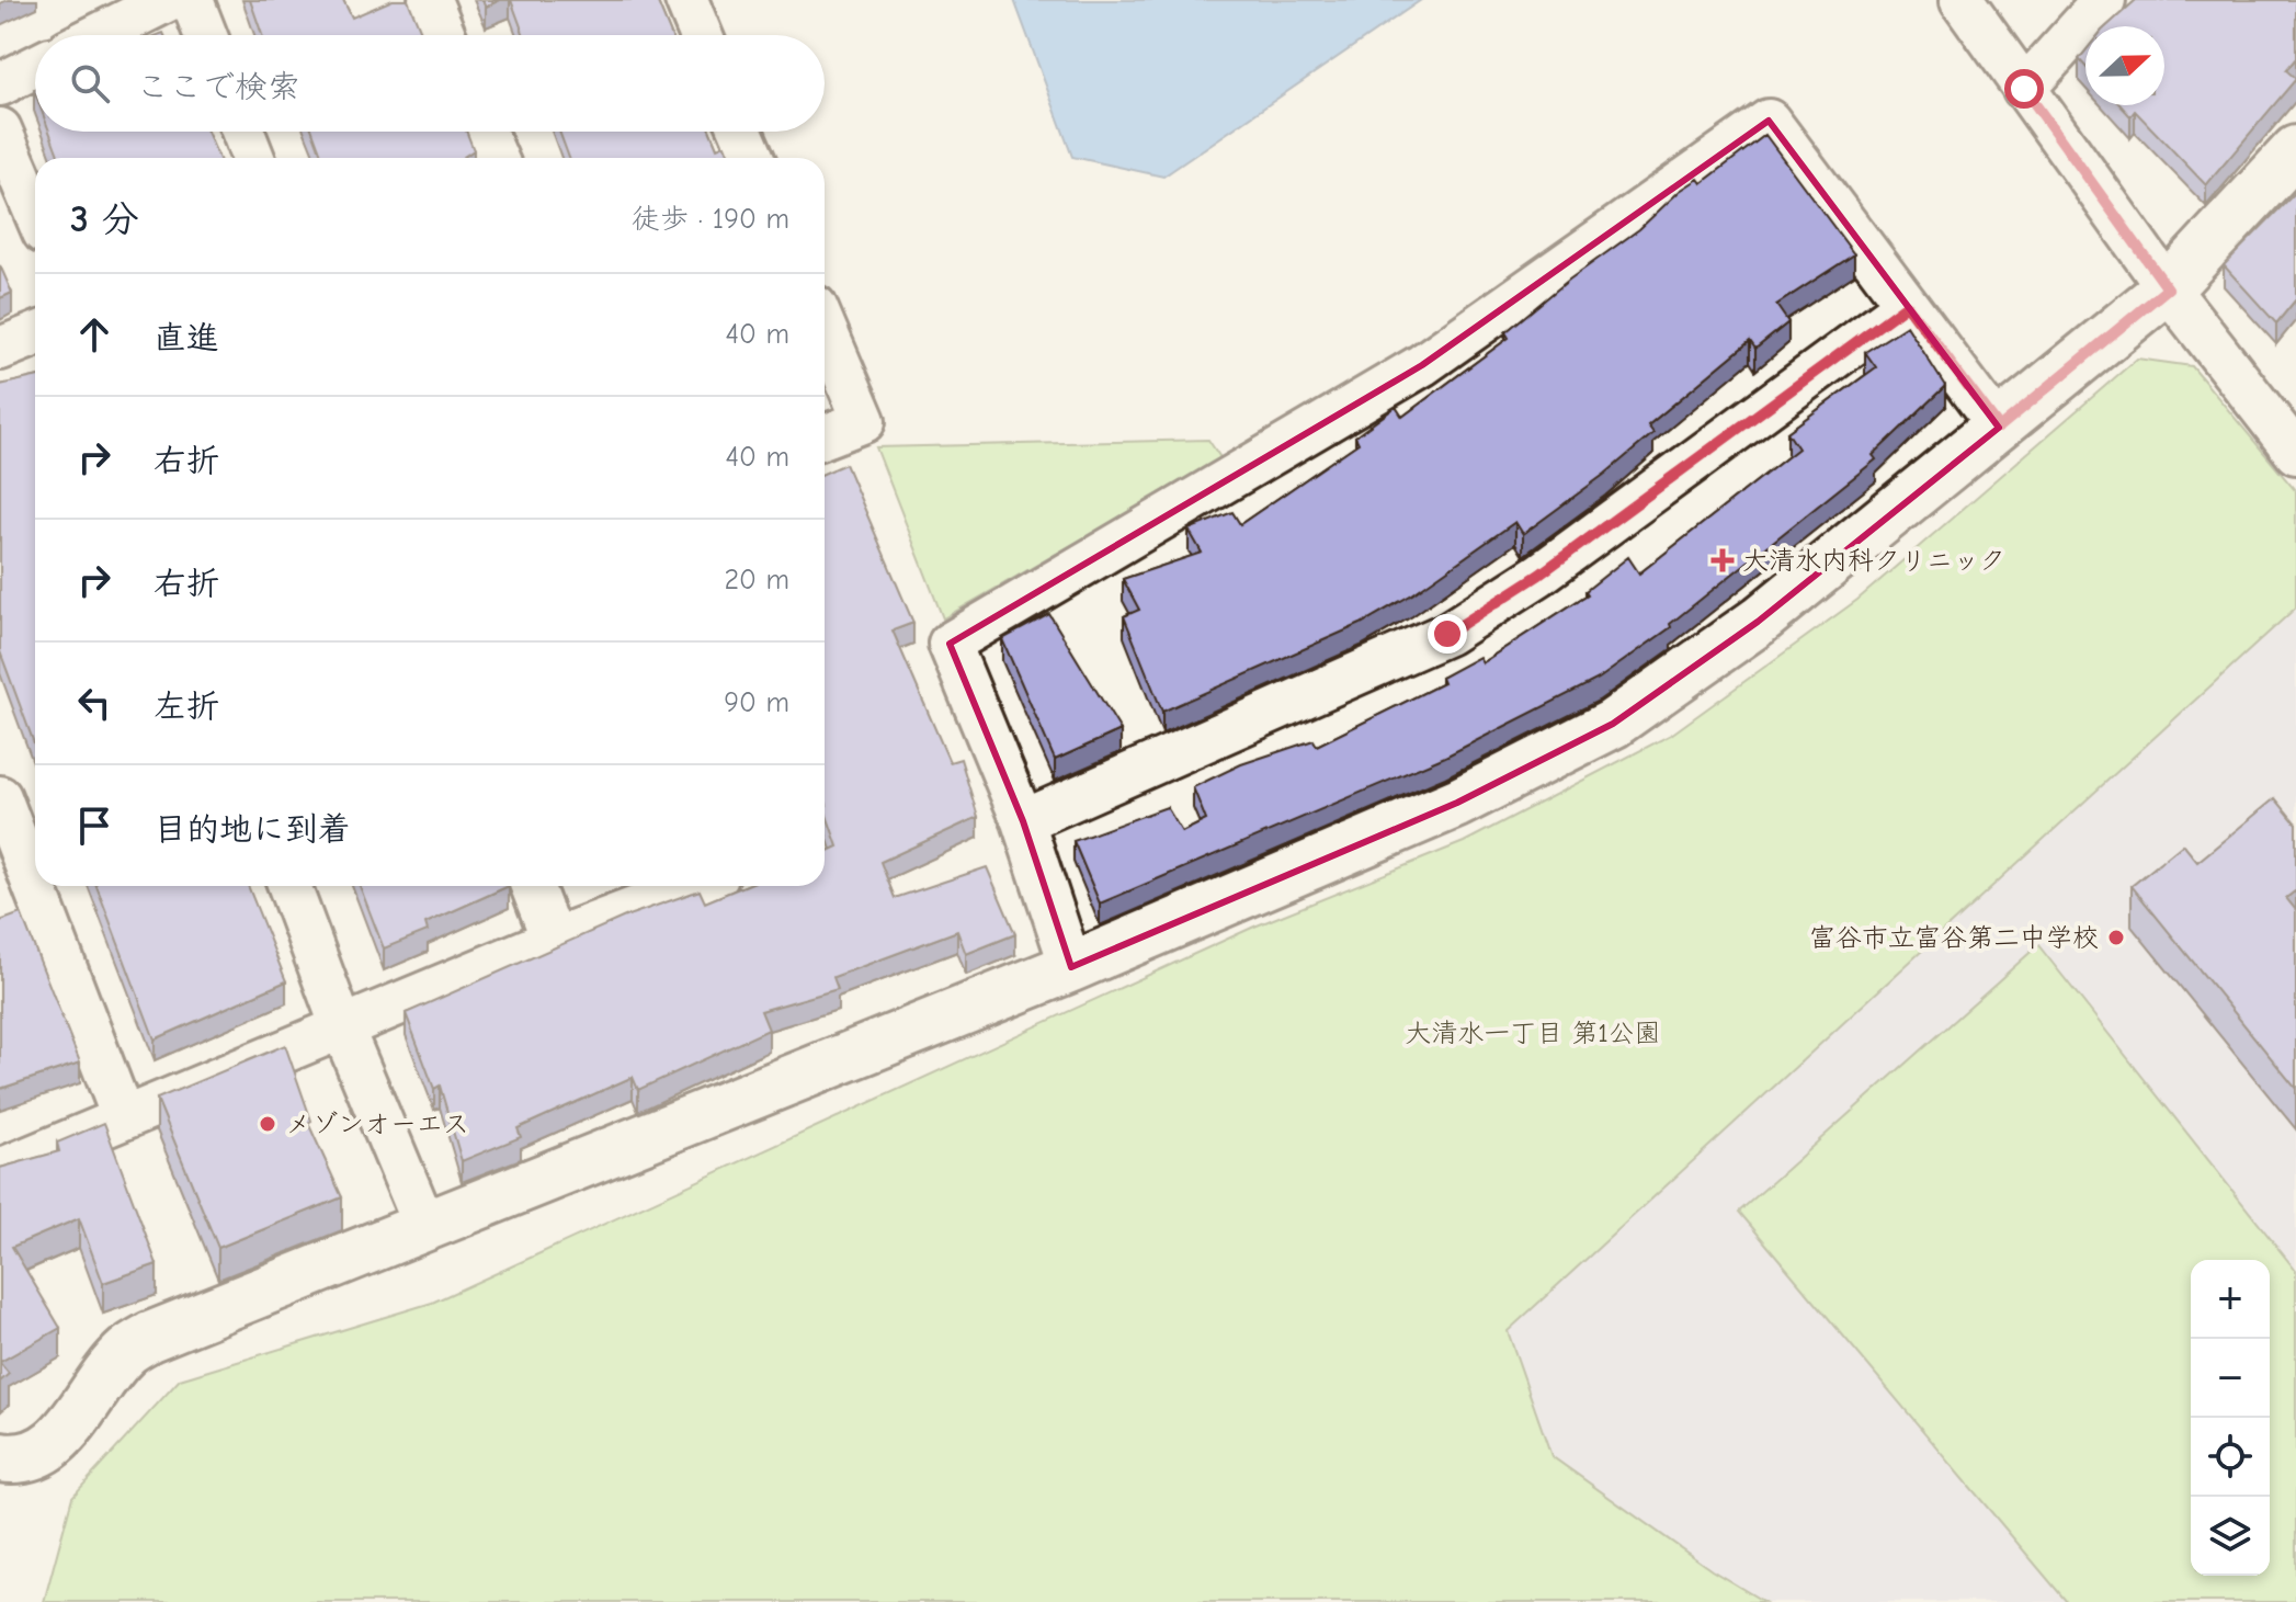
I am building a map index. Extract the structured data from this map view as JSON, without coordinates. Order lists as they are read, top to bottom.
{
  "parks": ["大清水一丁目 第1公園"],
  "places": {
    "health": ["大清水内科クリニック"],
    "other": ["富谷市立富谷第二中学校", "メゾンオーエス"]
  },
  "north": "right",
  "page": {
    "search": "ここで検索",
    "heading": ["3 分", "徒歩 · 190 m"],
    "list": [
      ["直進", "40 m"],
      ["右折", "40 m"],
      ["右折", "20 m"],
      ["左折", "90 m"],
      "目的地に到着"
    ],
    "map_buttons": ["+", "−"]
  }
}
